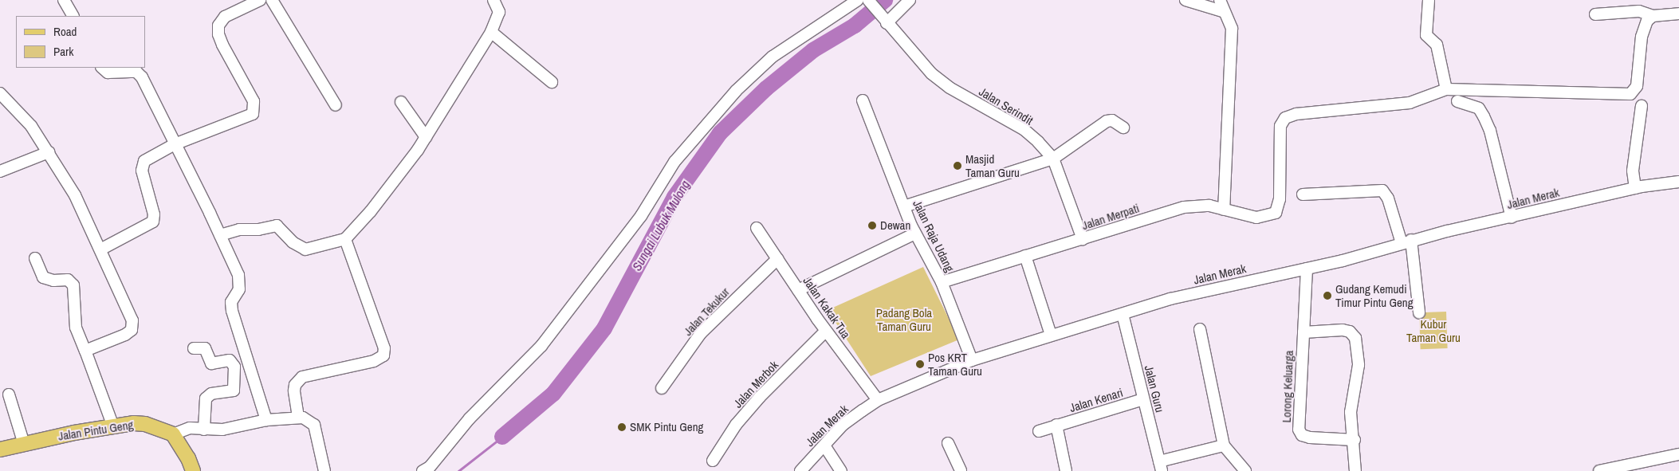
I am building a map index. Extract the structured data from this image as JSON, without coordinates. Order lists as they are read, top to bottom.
{
  "streets": {
    "main road": ["Jalan Pintu Geng"],
    "street": [
      "Jalan Serindit",
      "Jalan Merak",
      "Jalan Merpati",
      "Jalan Raja Udang",
      "Jalan Kakak Tua",
      "Jalan Tekukur",
      "Jalan Merbok",
      "Lorong Keluarga",
      "Jalan Guru",
      "Jalan Kenari"
    ]
  },
  "crossings": [
    ["Jalan Serindit", "Jalan Merpati"],
    ["Jalan Merak", "Jalan Raja Udang"],
    ["Jalan Merak", "Jalan Kakak Tua"],
    ["Jalan Merak", "Lorong Keluarga"],
    ["Jalan Merak", "Jalan Guru"],
    ["Jalan Merpati", "Jalan Raja Udang"],
    ["Jalan Kakak Tua", "Jalan Tekukur"],
    ["Jalan Kakak Tua", "Jalan Merbok"],
    ["Jalan Guru", "Jalan Kenari"]
  ],
  "water": ["Sungai Lubuk Mulong"],
  "parks": ["Padang Bola Taman Guru", "Kubur Taman Guru"],
  "places": [
    "Masjid Taman Guru",
    "Dewan",
    "Gudang Kemudi Timur Pintu Geng",
    "Pos KRT Taman Guru",
    "SMK Pintu Geng"
  ],
  "legend": ["Road", "Park"]
}
